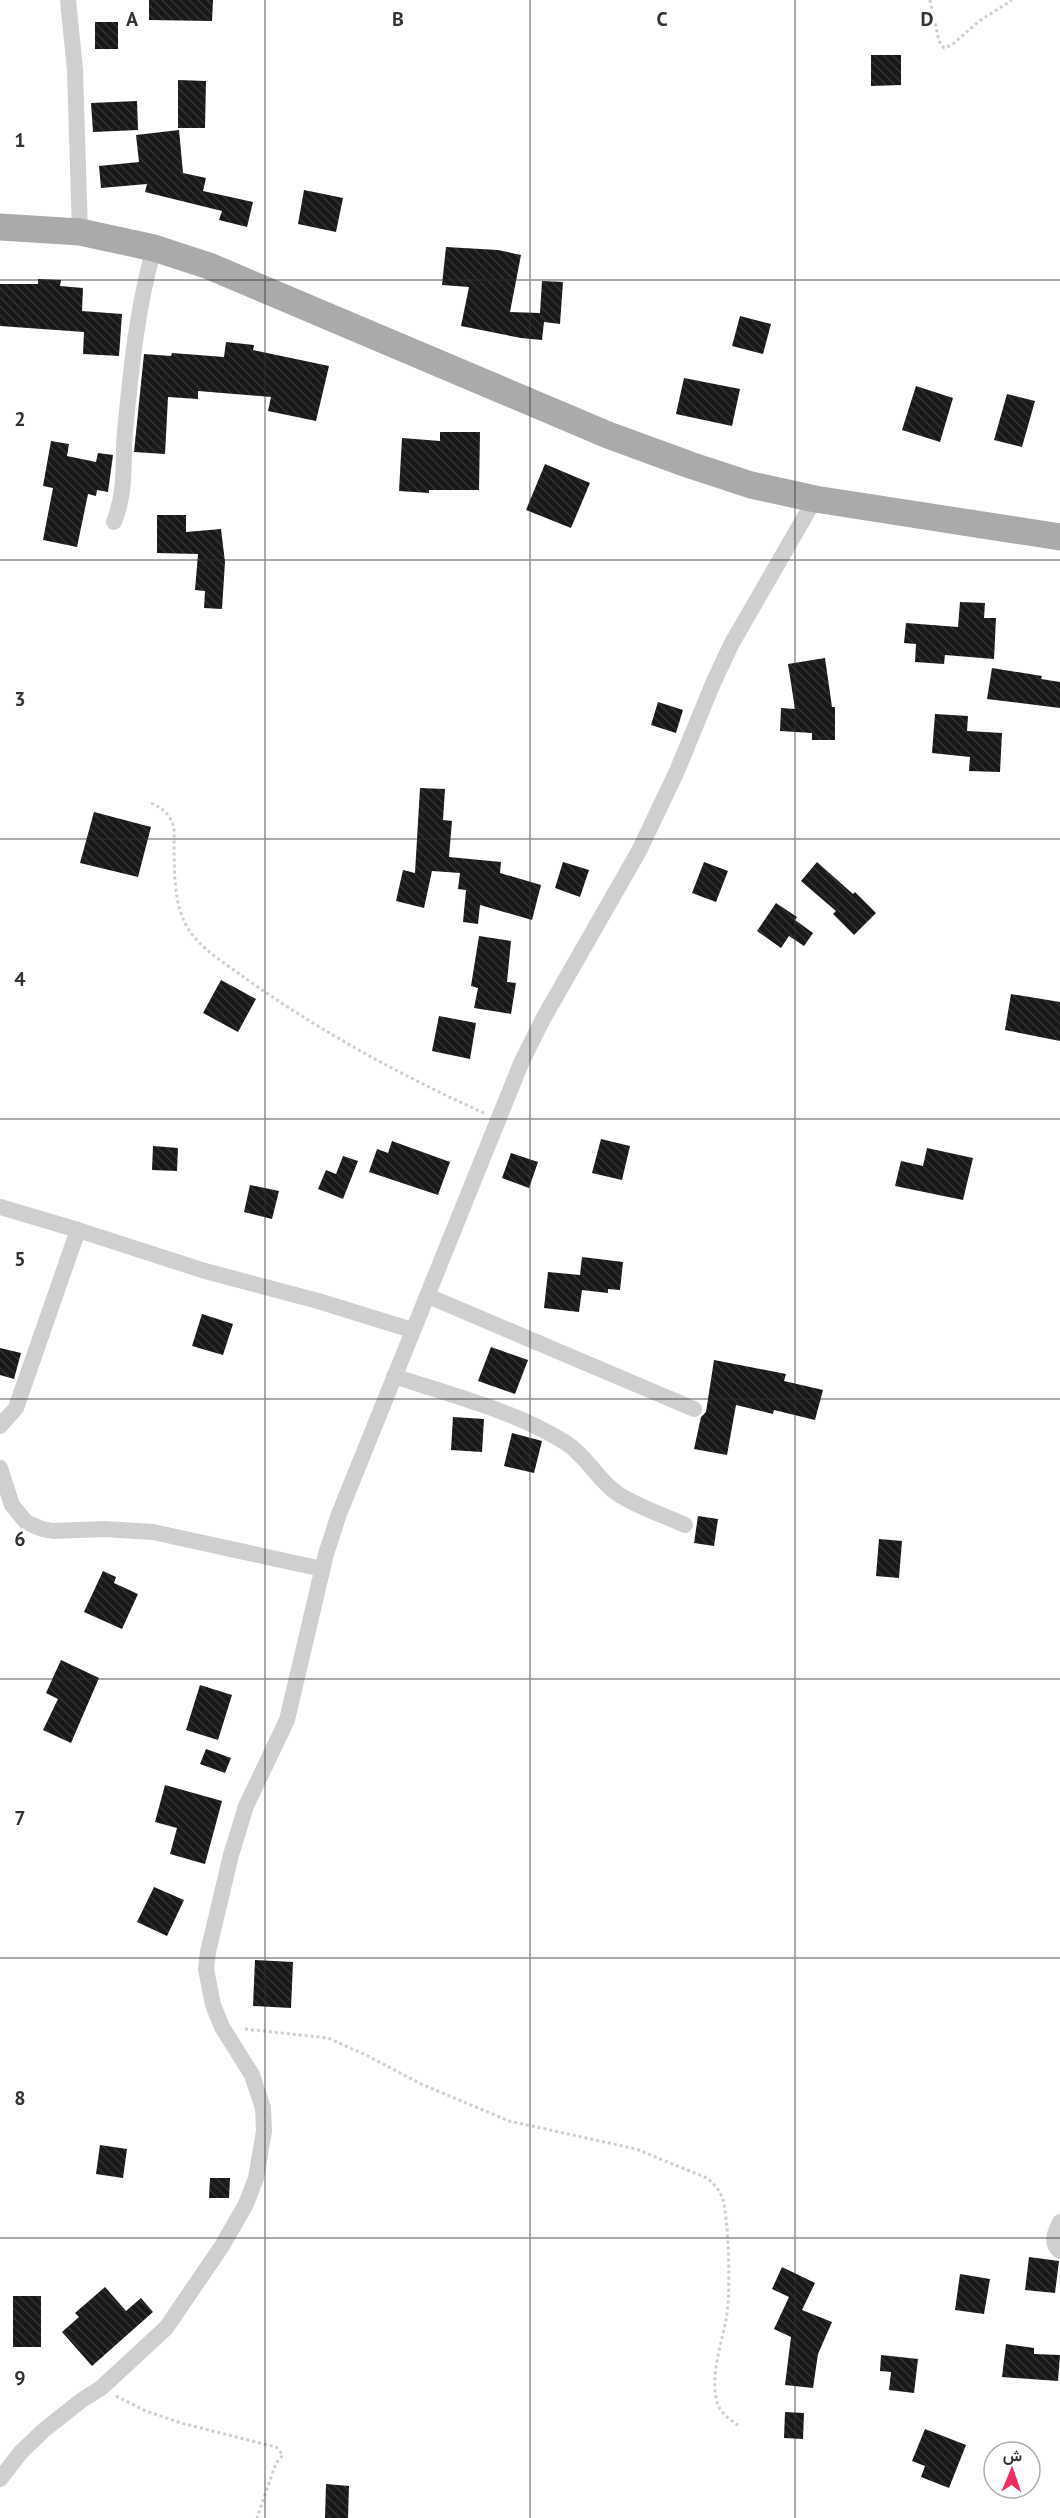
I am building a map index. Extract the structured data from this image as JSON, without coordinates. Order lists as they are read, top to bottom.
{
  "north": "top",
  "grid": {
    "columns": [
      "A",
      "B",
      "C",
      "D"
    ],
    "rows": [
      "1",
      "2",
      "3",
      "4",
      "5",
      "6",
      "7",
      "8",
      "9"
    ]
  }
}
